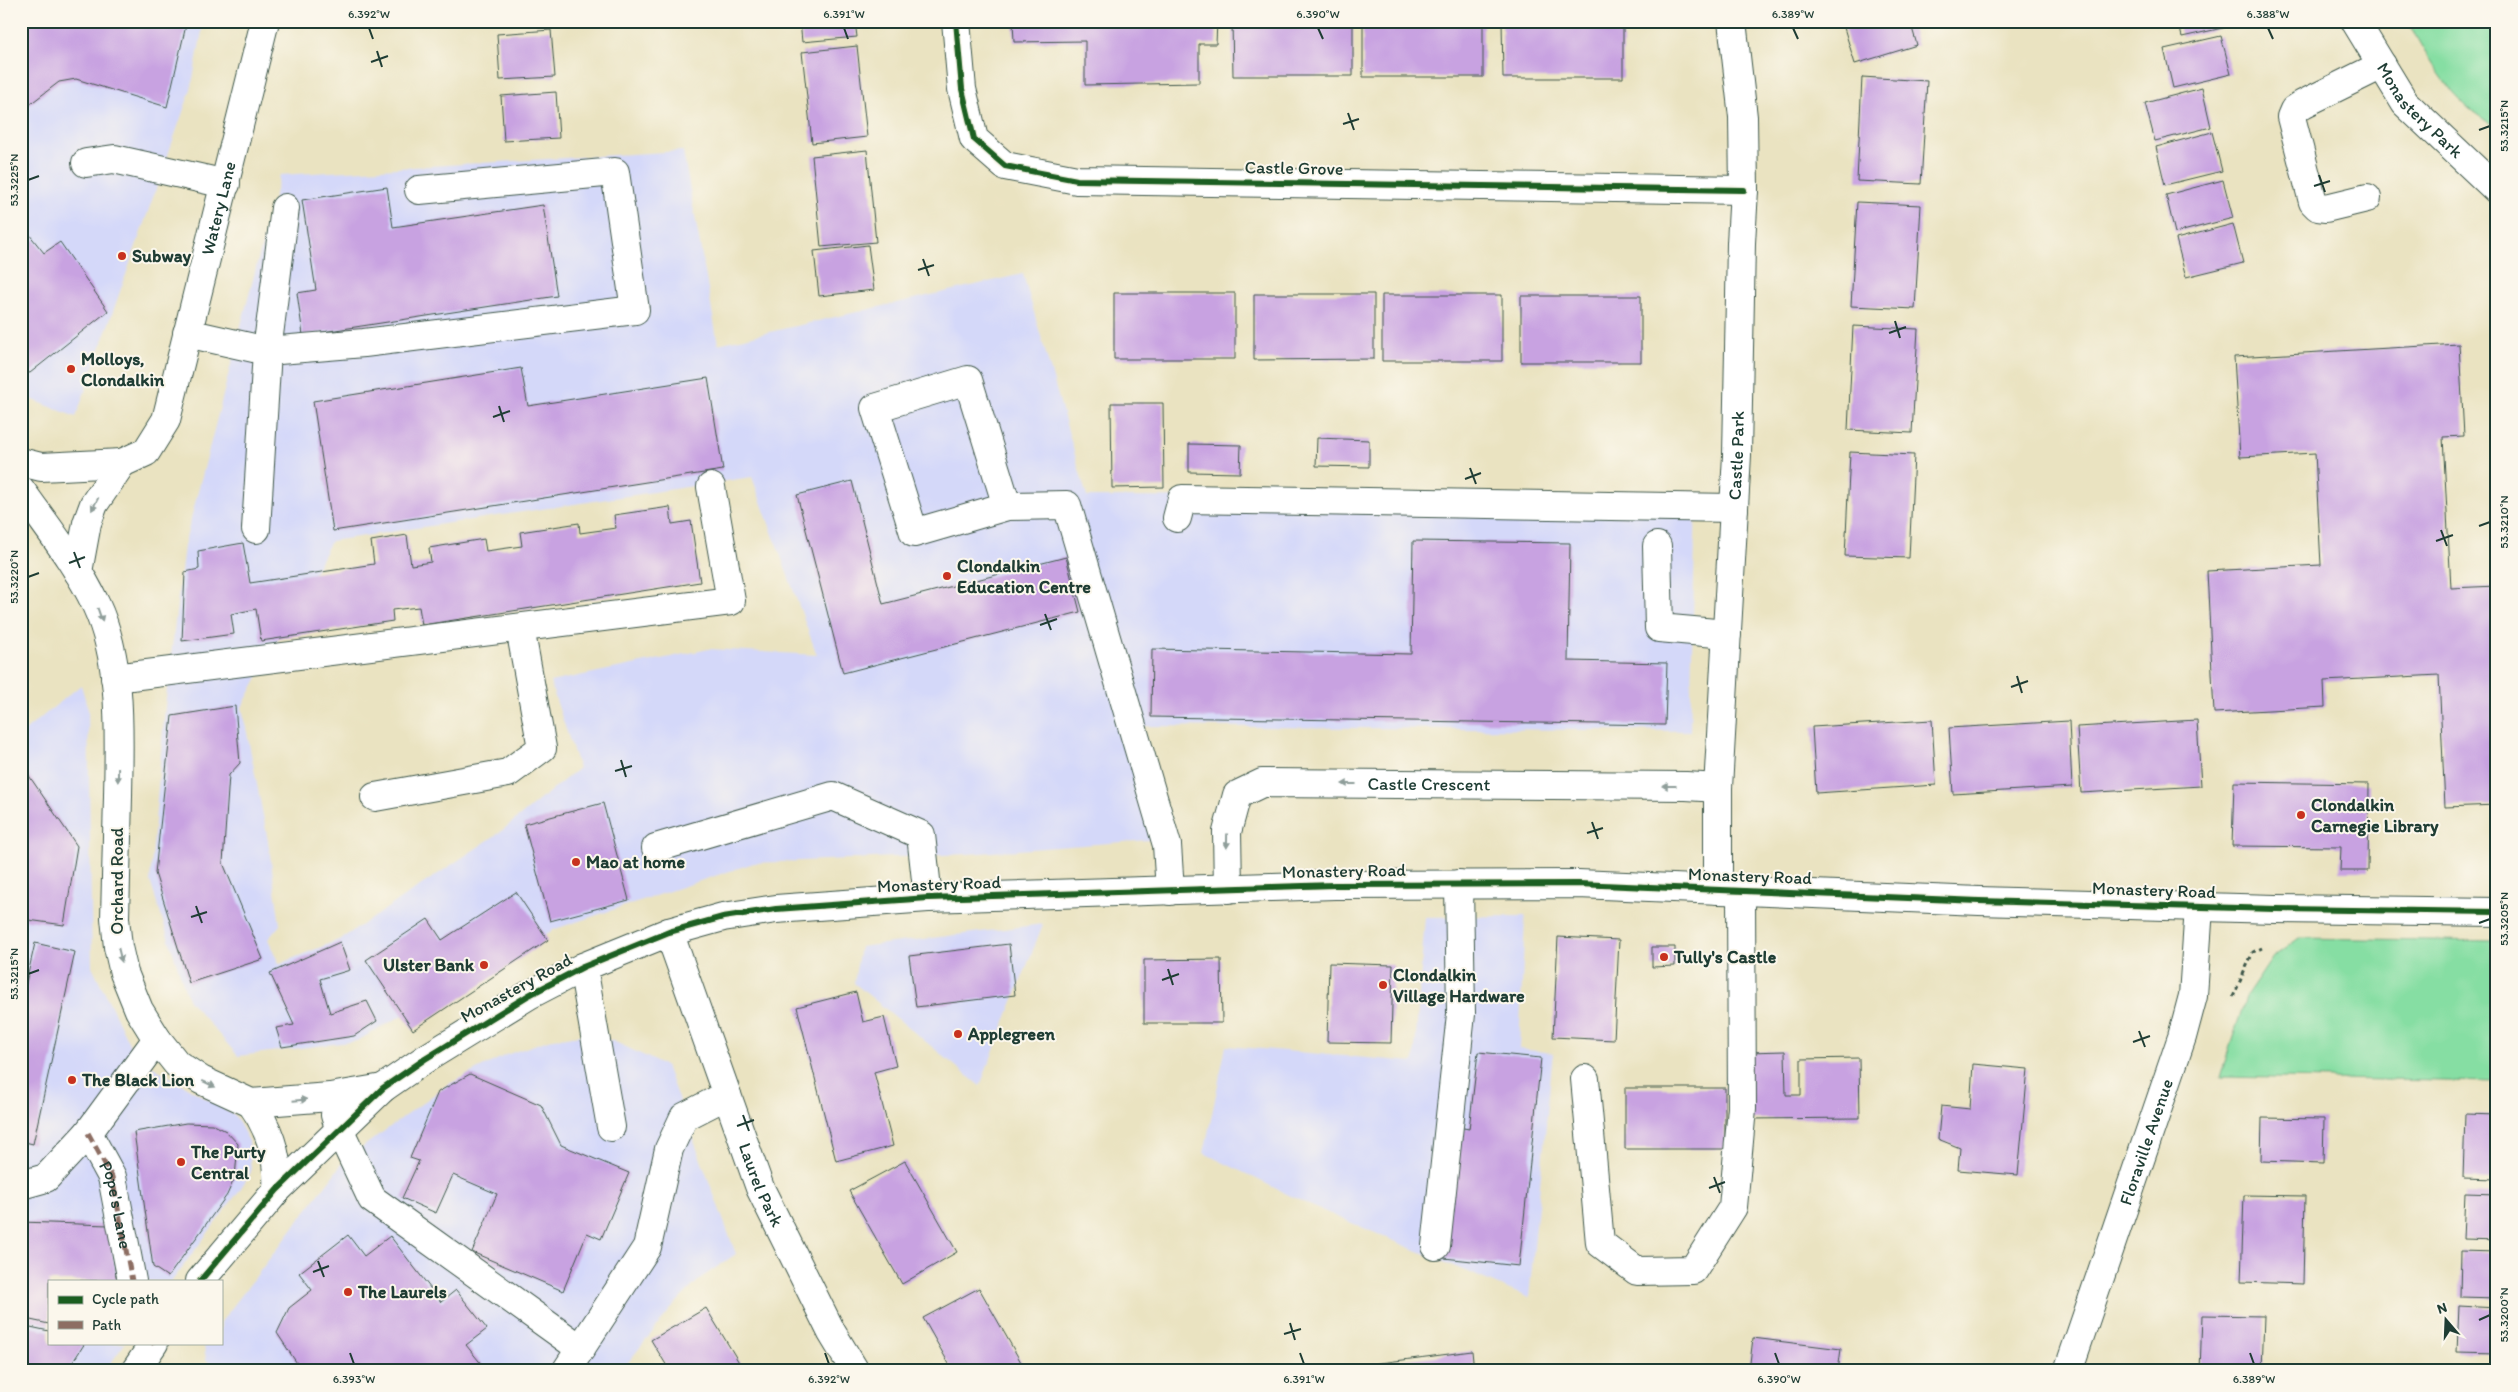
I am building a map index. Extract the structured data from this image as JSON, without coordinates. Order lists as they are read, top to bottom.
{
  "streets": {
    "street": [
      "Monastery Park",
      "Castle Grove",
      "Watery Lane",
      "Castle Park",
      "Castle Crescent",
      "Monastery Road",
      "Orchard Road",
      "Floraville Avenue",
      "Laurel Park",
      "Pope's Lane"
    ]
  },
  "crossings": [
    ["Castle Grove", "Castle Park"],
    ["Castle Park", "Castle Crescent"],
    ["Castle Park", "Monastery Road"],
    ["Castle Crescent", "Monastery Road"],
    ["Monastery Road", "Orchard Road"],
    ["Monastery Road", "Floraville Avenue"],
    ["Monastery Road", "Laurel Park"]
  ],
  "one_way": ["Castle Crescent", "Orchard Road"],
  "places": [
    "Subway",
    "Molloys, Clondalkin",
    "Clondalkin Education Centre",
    "Clondalkin Carnegie Library",
    "Mao at home",
    "Tully's Castle",
    "Ulster Bank",
    "Clondalkin Village Hardware",
    "Applegreen",
    "The Black Lion",
    "The Purty Central",
    "The Laurels"
  ],
  "legend": ["Cycle path", "Path"],
  "north": "top",
  "coordinates": [
    "6.392°W",
    "6.391°W",
    "6.390°W",
    "6.389°W",
    "6.388°W",
    "53.3215°N",
    "53.3225°N",
    "53.3210°N",
    "53.3220°N",
    "53.3205°N",
    "53.3200°N",
    "6.393°W"
  ]
}
